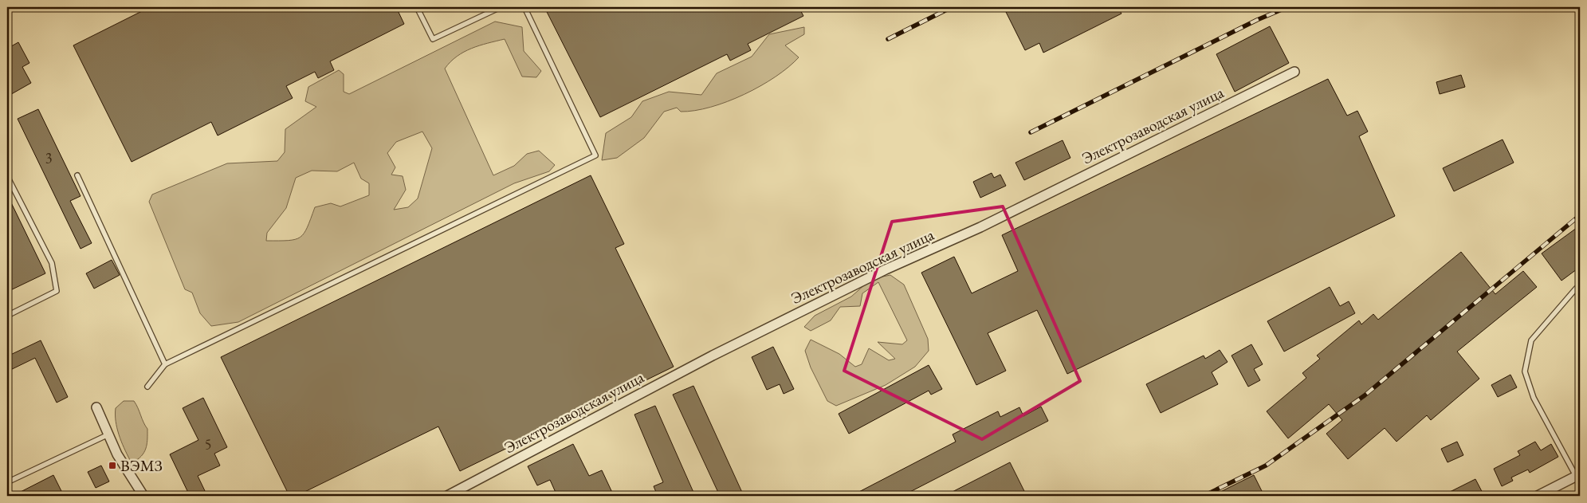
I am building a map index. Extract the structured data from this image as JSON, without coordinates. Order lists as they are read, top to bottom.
{
  "streets": {
    "street": ["Электрозаводская улица"]
  },
  "places": {
    "transit": ["ВЭМЗ"]
  },
  "house_numbers": ["3", "5"]
}
